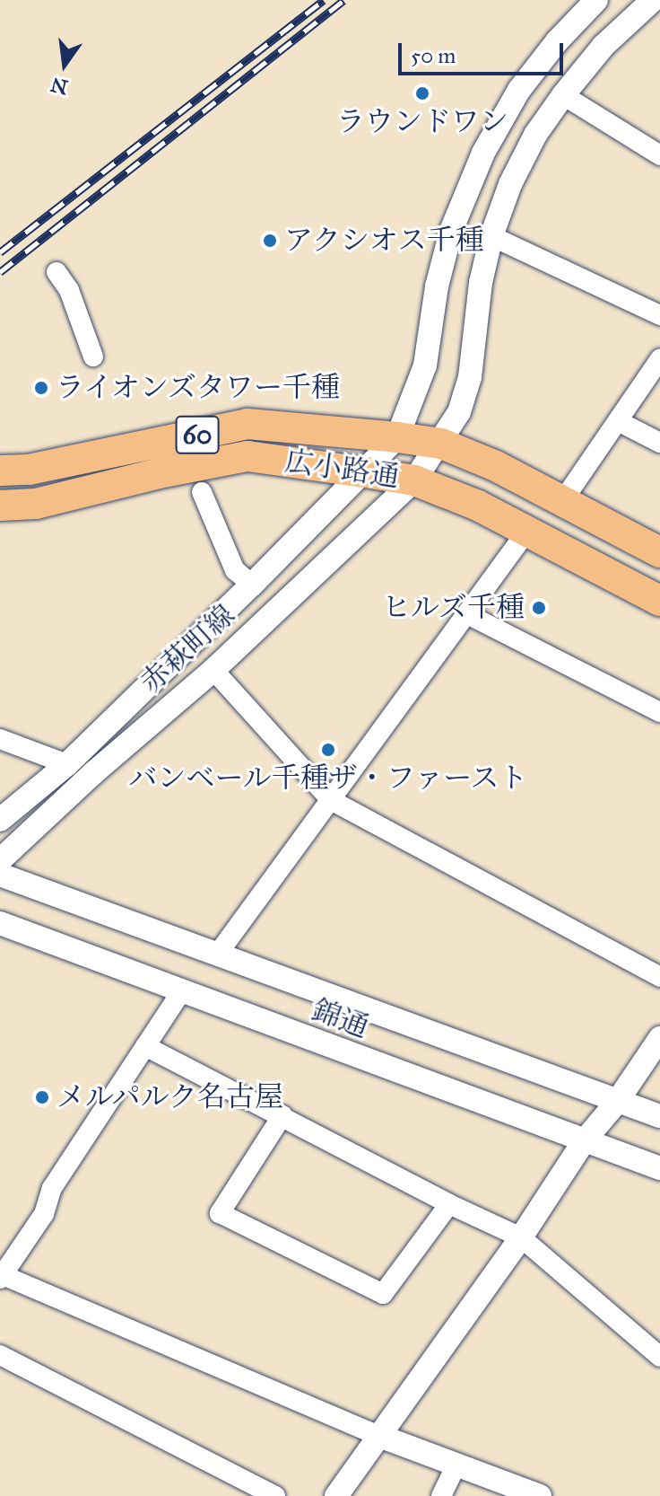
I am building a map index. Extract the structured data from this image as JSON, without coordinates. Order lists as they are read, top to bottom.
{
  "streets": {
    "main road": ["60", "広小路通"],
    "street": ["赤萩町線", "錦通"]
  },
  "crossings": [
    ["広小路通", "赤萩町線"]
  ],
  "places": [
    "ラウンドワン",
    "アクシオス千種",
    "ライオンズタワー千種",
    "ヒルズ千種",
    "バンベール千種ザ・ファースト",
    "メルパルク名古屋"
  ],
  "scale_bar": "50 m",
  "north": "bottom"
}
